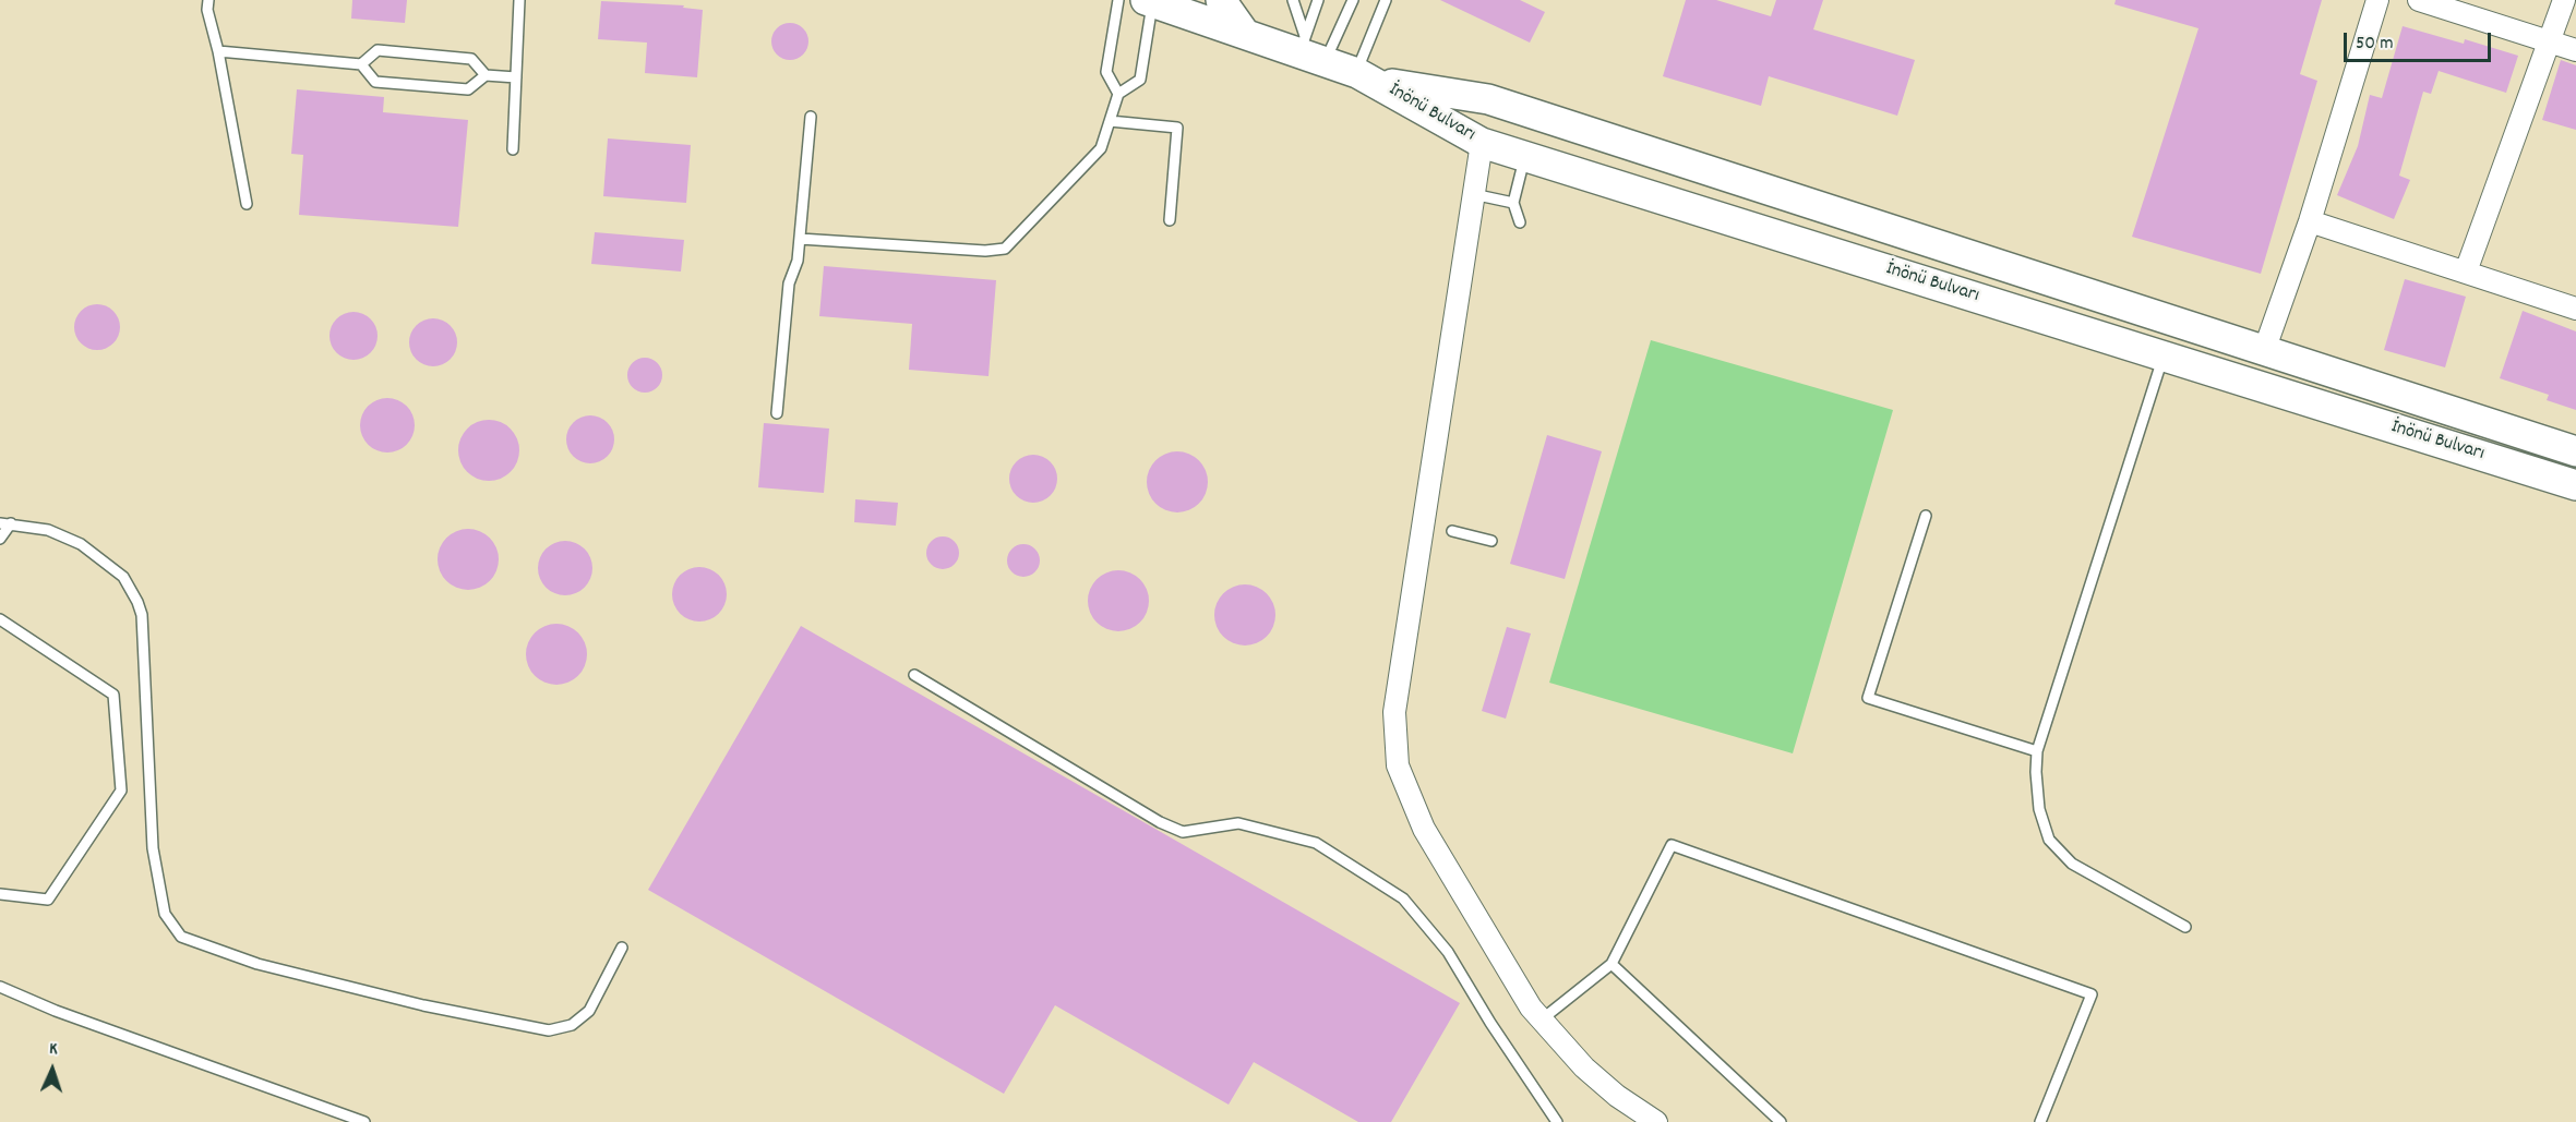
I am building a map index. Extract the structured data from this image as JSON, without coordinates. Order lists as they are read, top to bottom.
{
  "streets": {
    "street": ["İnönü Bulvarı"]
  },
  "scale_bar": "50 m",
  "north": "top"
}
